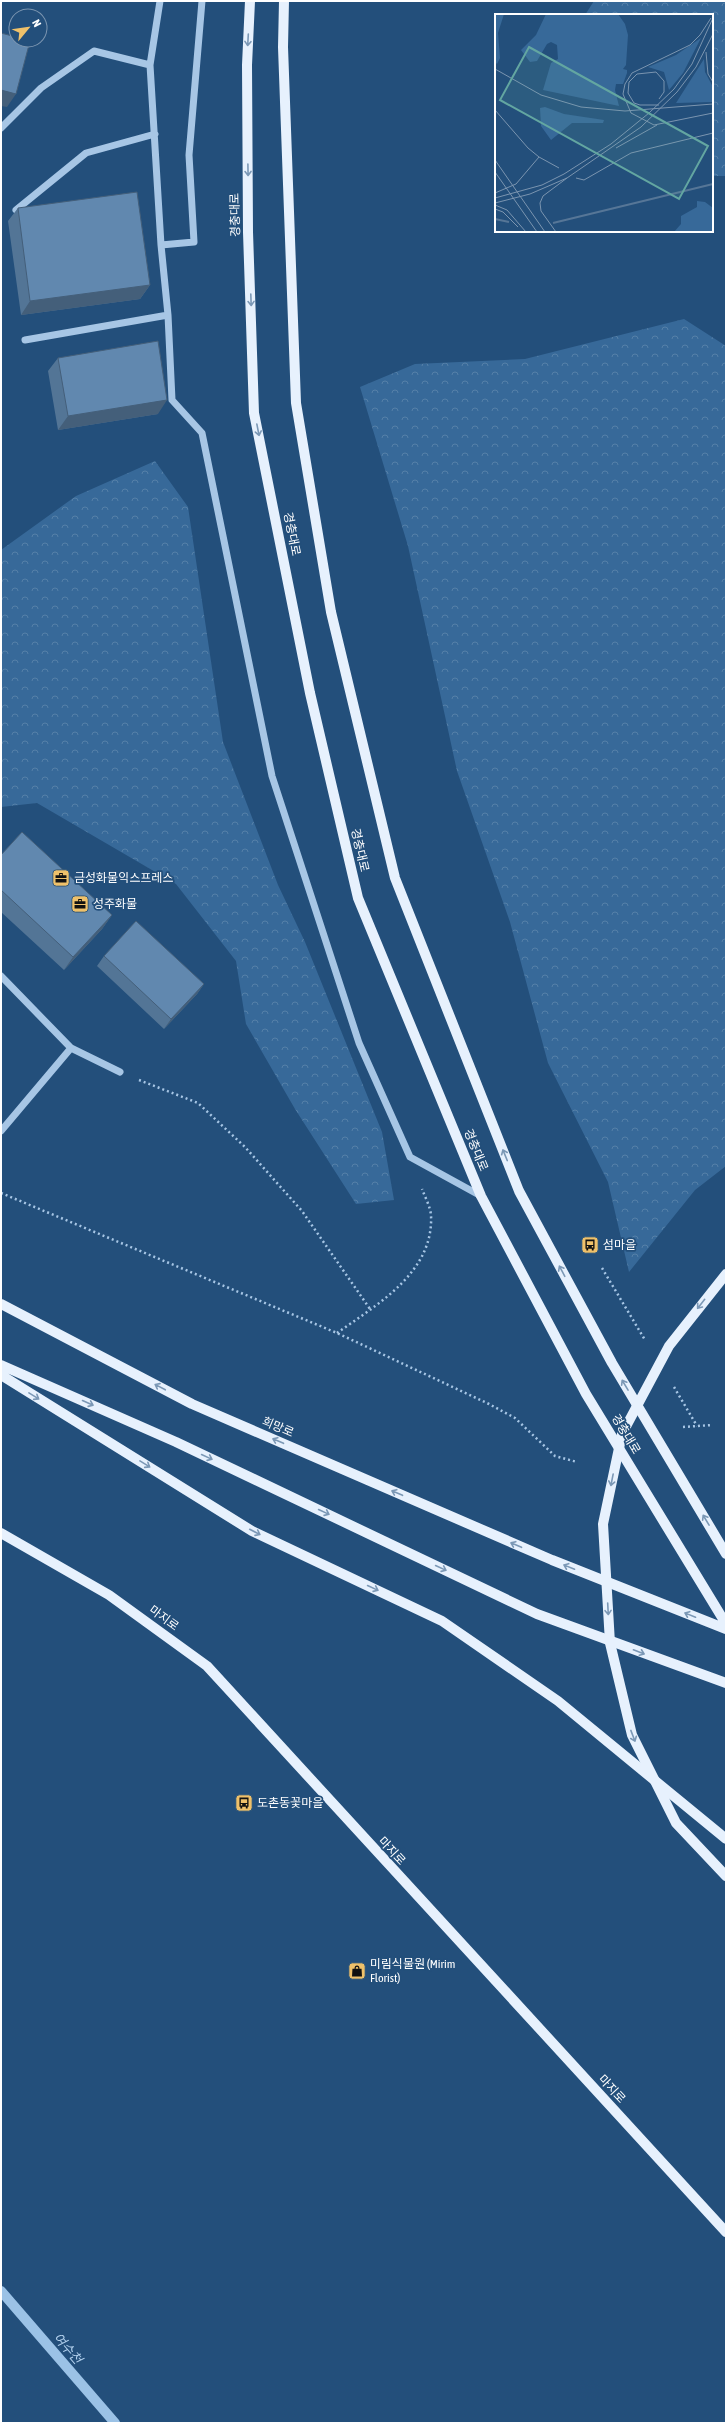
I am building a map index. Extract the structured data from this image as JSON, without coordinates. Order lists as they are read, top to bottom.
{
  "streets": {
    "main road": ["경충대로", "희망로", "마지로"]
  },
  "crossings": [
    ["경충대로", "희망로"]
  ],
  "water": ["여수천"],
  "places": {
    "office": ["금성화물익스프레스", "성주화물"],
    "bus stop": ["섬마을", "도촌동꽃마을"],
    "shop": ["미림식물원 (Mirim Florist)"]
  },
  "north": "top right"
}
